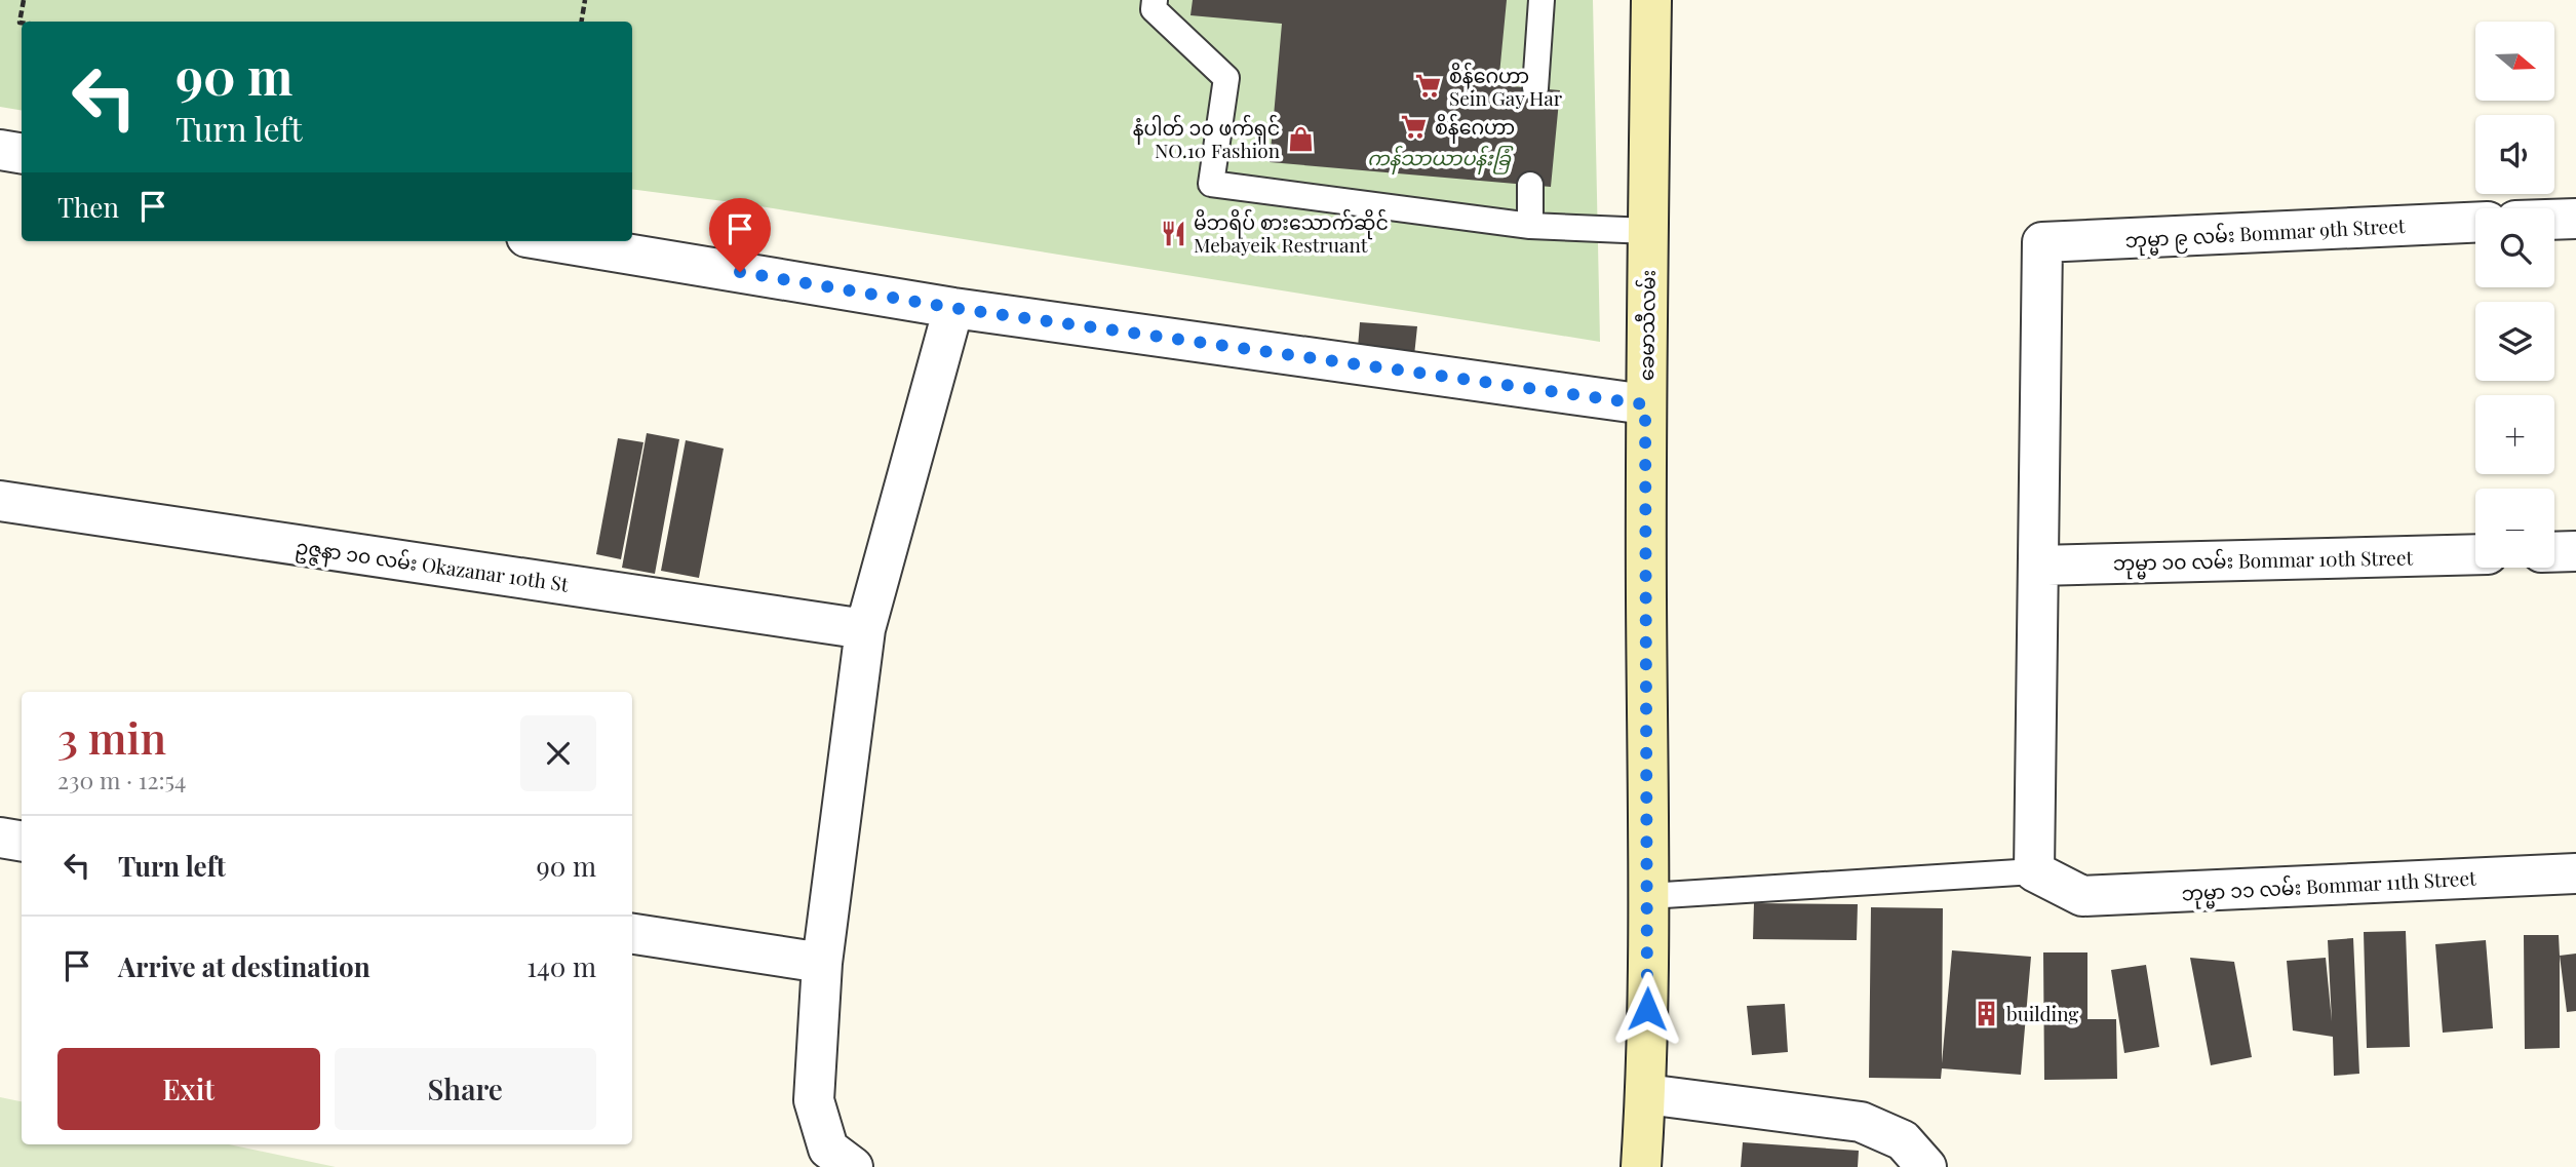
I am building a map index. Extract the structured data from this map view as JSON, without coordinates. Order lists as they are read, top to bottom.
{
  "streets": {
    "main road": ["ခေမာသီလမ်း"],
    "street": [
      "ဘုမ္မာ ၉ လမ်း Bommar 9th Street",
      "ဘုမ္မာ ၁၀ လမ်း Bommar 10th Street",
      "ဥဇ္ဇနာ ၁၀ လမ်း Okazanar 10th St",
      "ဘုမ္မာ ၁၁ လမ်း Bommar 11th Street"
    ]
  },
  "crossings": [
    ["ဘုမ္မာ ၉ လမ်း Bommar 9th Street", "ဘုမ္မာ ၁၀ လမ်း Bommar 10th Street"]
  ],
  "parks": ["ကန်သာယာပန်းခြံ"],
  "places": {
    "supermarket": ["စိန်ဂေဟာ Sein Gay Har", "စိန်ဂေဟာ"],
    "shop": ["နံပါတ် ၁၀ ဖက်ရှင် NO.10 Fashion"],
    "restaurant": ["မိဘရိပ် စားသောက်ဆိုင် Mebayeik Restruant"],
    "building": ["building"]
  },
  "north": "right",
  "page": {
    "map_buttons": ["+", "−"],
    "turn": ["90 m", "Turn left"],
    "then": "Then",
    "heading": ["3 min", "230 m · 12:54"],
    "list": [
      {
        "name": "Turn left",
        "value": "90 m"
      },
      {
        "name": "Arrive at destination",
        "value": "140 m"
      }
    ],
    "buttons": ["Exit", "Share"]
  }
}
